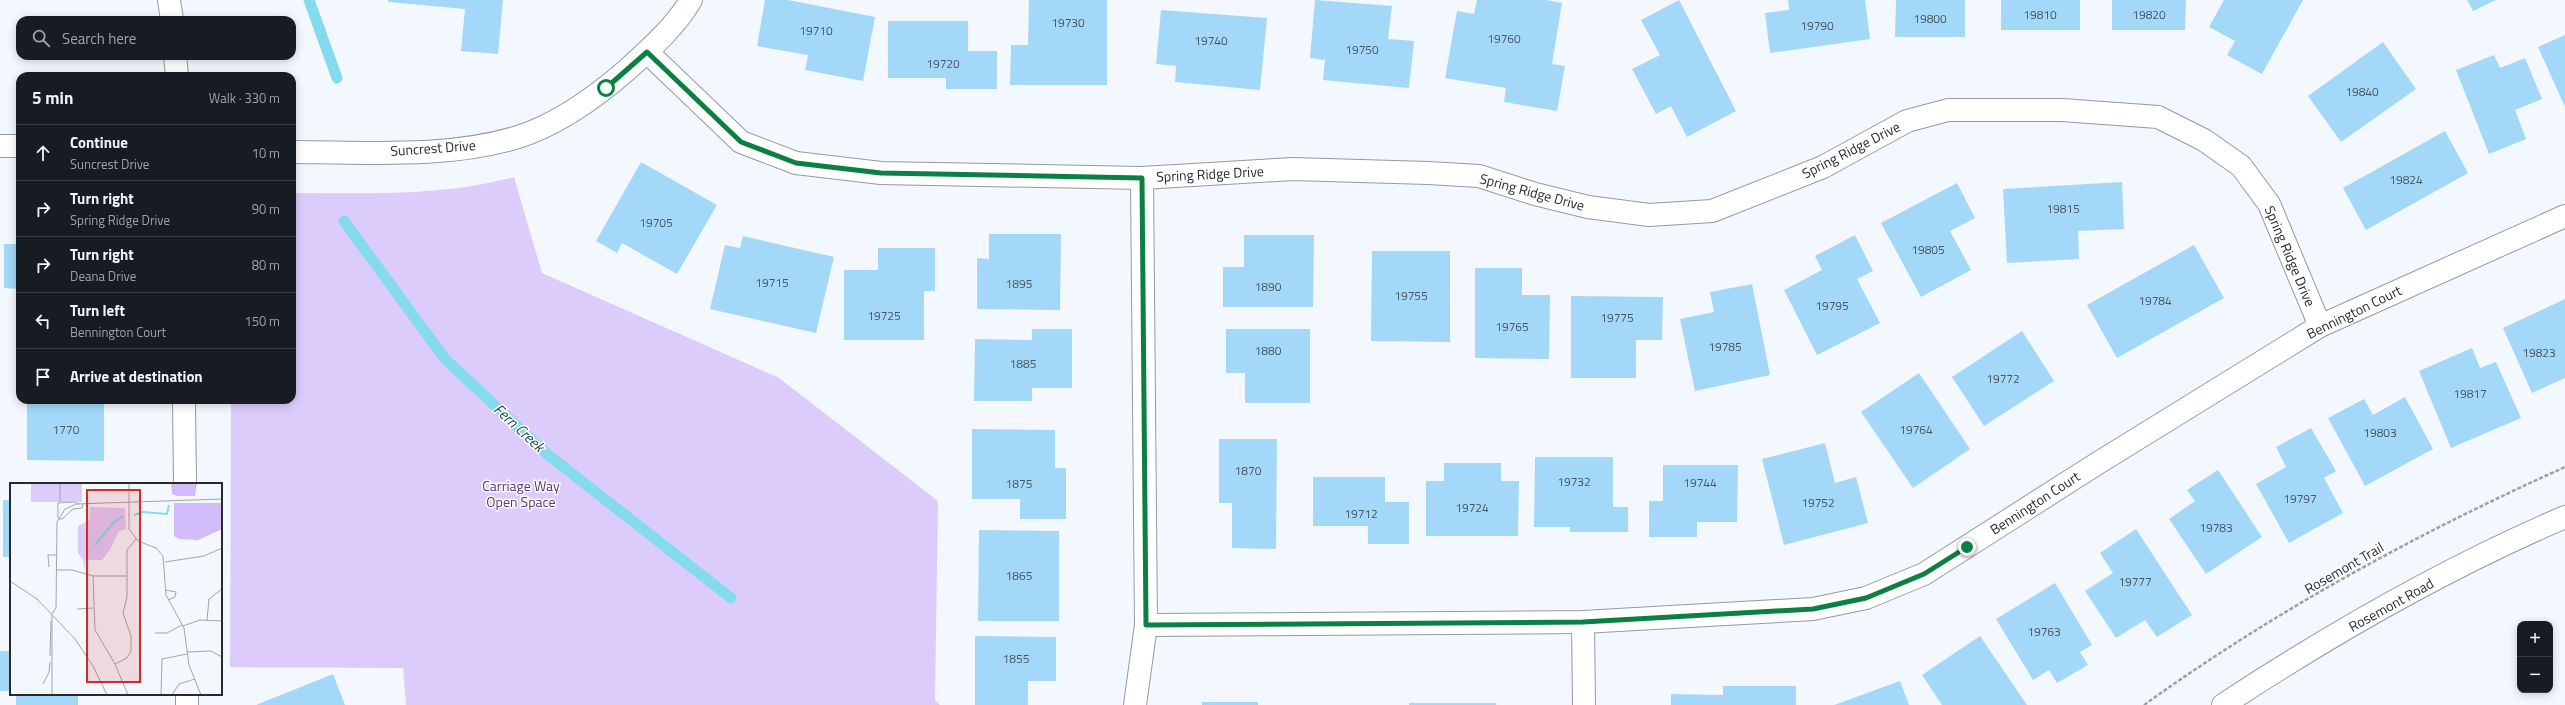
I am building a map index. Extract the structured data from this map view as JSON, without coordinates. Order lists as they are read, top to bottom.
{
  "streets": {
    "street": [
      "Suncrest Drive",
      "Spring Ridge Drive",
      "Bennington Court",
      "Rosemont Road"
    ],
    "path": ["Rosemont Trail"]
  },
  "crossings": [
    ["Suncrest Drive", "Spring Ridge Drive"],
    ["Spring Ridge Drive", "Bennington Court"]
  ],
  "water": ["Fern Creek"],
  "parks": ["Carriage Way Open Space"],
  "house_numbers": [
    "19810",
    "19820",
    "19800",
    "19730",
    "19790",
    "19710",
    "19760",
    "19740",
    "19750",
    "19720",
    "19840",
    "19824",
    "19815",
    "19705",
    "19805",
    "19715",
    "1895",
    "1890",
    "19755",
    "19784",
    "19795",
    "19725",
    "19775",
    "19765",
    "19785",
    "1880",
    "19823",
    "1885",
    "19772",
    "19817",
    "1770",
    "19764",
    "19803",
    "1870",
    "19732",
    "19744",
    "1875",
    "19797",
    "19752",
    "19724",
    "19712",
    "19783",
    "1865",
    "19777",
    "19763",
    "1855"
  ],
  "page": {
    "search": "Search here",
    "heading": ["5 min", "Walk · 330 m"],
    "list": [
      ["Continue", "Suncrest Drive", "10 m"],
      ["Turn right", "Spring Ridge Drive", "90 m"],
      ["Turn right", "Deana Drive", "80 m"],
      ["Turn left", "Bennington Court", "150 m"],
      "Arrive at destination"
    ],
    "map_buttons": ["+", "−"]
  }
}
